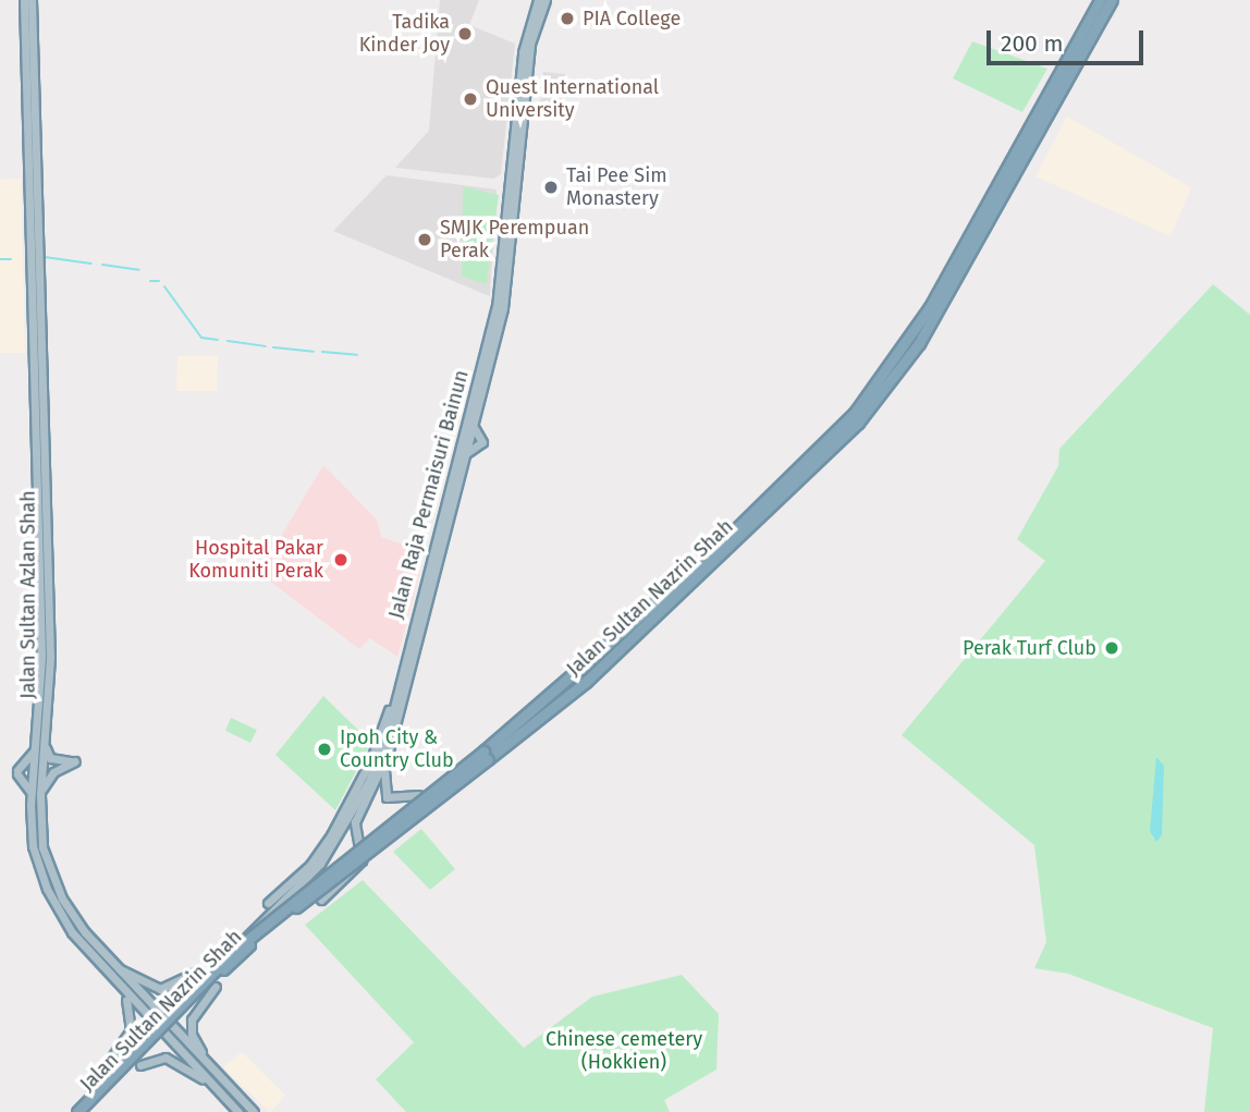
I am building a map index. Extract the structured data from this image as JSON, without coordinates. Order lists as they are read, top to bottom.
{
  "streets": {
    "highway": ["Jalan Sultan Nazrin Shah"],
    "main road": ["Jalan Raja Permaisuri Bainun", "Jalan Sultan Azlan Shah"]
  },
  "crossings": [
    ["Jalan Raja Permaisuri Bainun", "Jalan Sultan Nazrin Shah"]
  ],
  "parks": ["Chinese cemetery (Hokkien)"],
  "places": [
    "PIA College",
    "Tadika Kinder Joy",
    "Quest International University",
    "Tai Pee Sim Monastery",
    "SMJK Perempuan Perak",
    "Hospital Pakar Komuniti Perak",
    "Perak Turf Club",
    "Ipoh City & Country Club"
  ],
  "scale_bar": "200 m"
}
